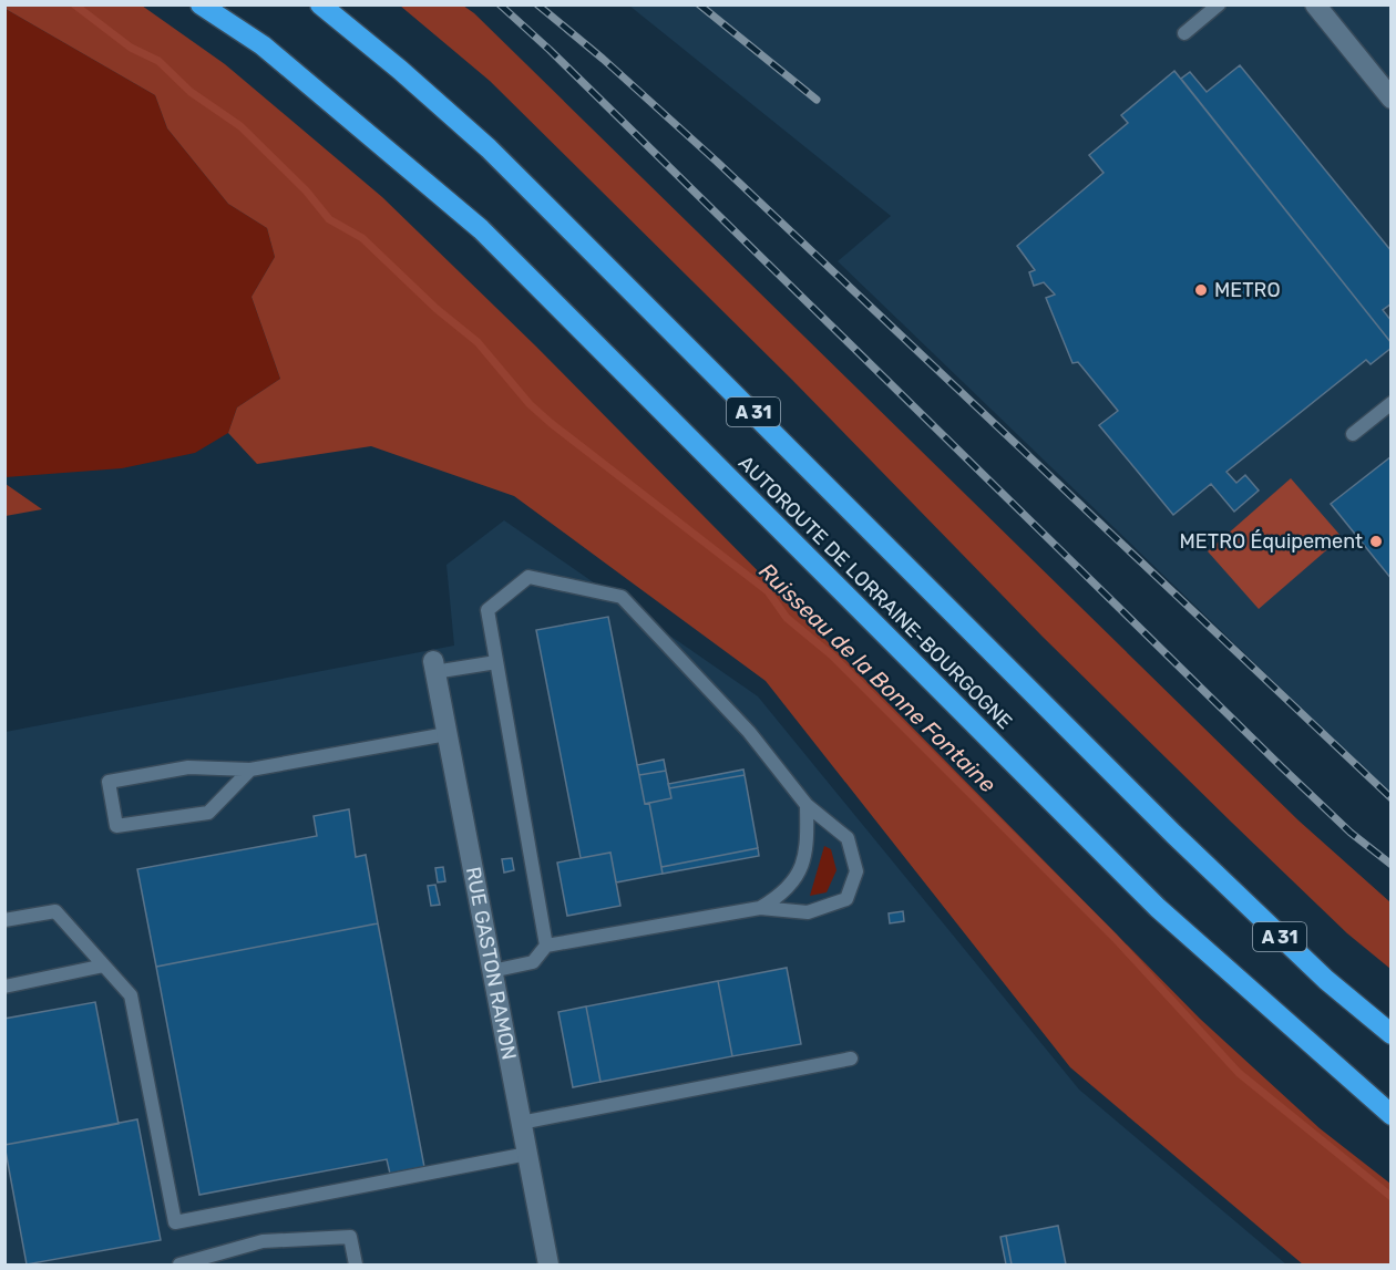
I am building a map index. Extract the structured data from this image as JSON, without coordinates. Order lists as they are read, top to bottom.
{
  "streets": {
    "highway": ["A 31", "AUTOROUTE DE LORRAINE-BOURGOGNE"],
    "street": ["RUE GASTON RAMON"]
  },
  "water": ["Ruisseau de la Bonne Fontaine"],
  "places": ["METRO", "METRO Équipement"]
}
